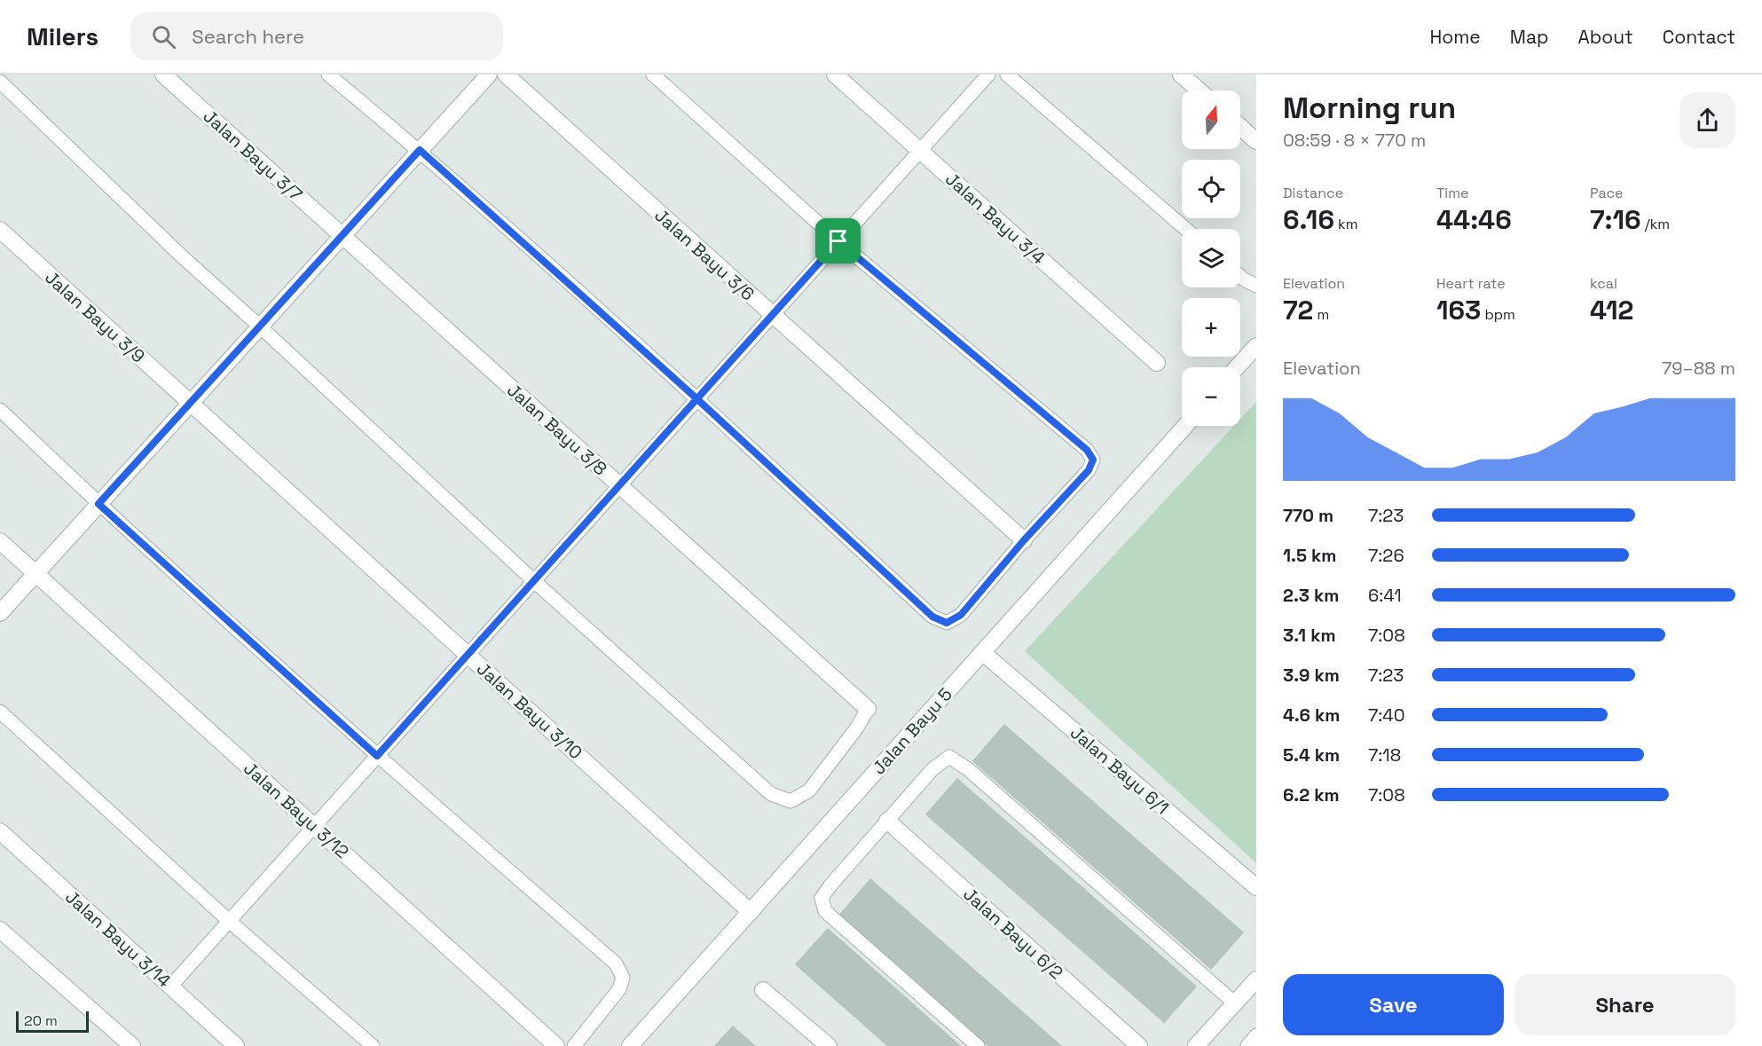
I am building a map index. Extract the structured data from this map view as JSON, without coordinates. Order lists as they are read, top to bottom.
{
  "streets": {
    "street": [
      "Jalan Bayu 3/7",
      "Jalan Bayu 3/4",
      "Jalan Bayu 3/6",
      "Jalan Bayu 3/9",
      "Jalan Bayu 3/8",
      "Jalan Bayu 3/10",
      "Jalan Bayu 5",
      "Jalan Bayu 6/1",
      "Jalan Bayu 3/12",
      "Jalan Bayu 6/2",
      "Jalan Bayu 3/14"
    ]
  },
  "crossings": [
    ["Jalan Bayu 3/7", "Jalan Bayu 3/8"],
    ["Jalan Bayu 3/9", "Jalan Bayu 3/10"],
    ["Jalan Bayu 3/10", "Jalan Bayu 5"],
    ["Jalan Bayu 5", "Jalan Bayu 6/1"]
  ],
  "scale_bar": "20 m",
  "north": "top",
  "page": {
    "header": "Milers",
    "search": "Search here",
    "nav": [
      "Home",
      "Map",
      "About",
      "Contact"
    ],
    "heading": ["Morning run", "08:59 · 8 × 770 m"],
    "map_buttons": ["+", "−"],
    "stats": [
      ["Distance", "6.16 km"],
      ["Time", "44:46"],
      ["Pace", "7:16 /km"],
      ["Elevation", "72 m"],
      ["Heart rate", "163 bpm"],
      ["kcal", "412"]
    ],
    "chart": ["Elevation", "79–88 m"],
    "list": [
      {
        "name": "770 m",
        "note": "7:23"
      },
      {
        "name": "1.5 km",
        "note": "7:26"
      },
      {
        "name": "2.3 km",
        "note": "6:41"
      },
      {
        "name": "3.1 km",
        "note": "7:08"
      },
      {
        "name": "3.9 km",
        "note": "7:23"
      },
      {
        "name": "4.6 km",
        "note": "7:40"
      },
      {
        "name": "5.4 km",
        "note": "7:18"
      },
      {
        "name": "6.2 km",
        "note": "7:08"
      }
    ],
    "buttons": ["Save", "Share"],
    "scale": "20 m"
  }
}
